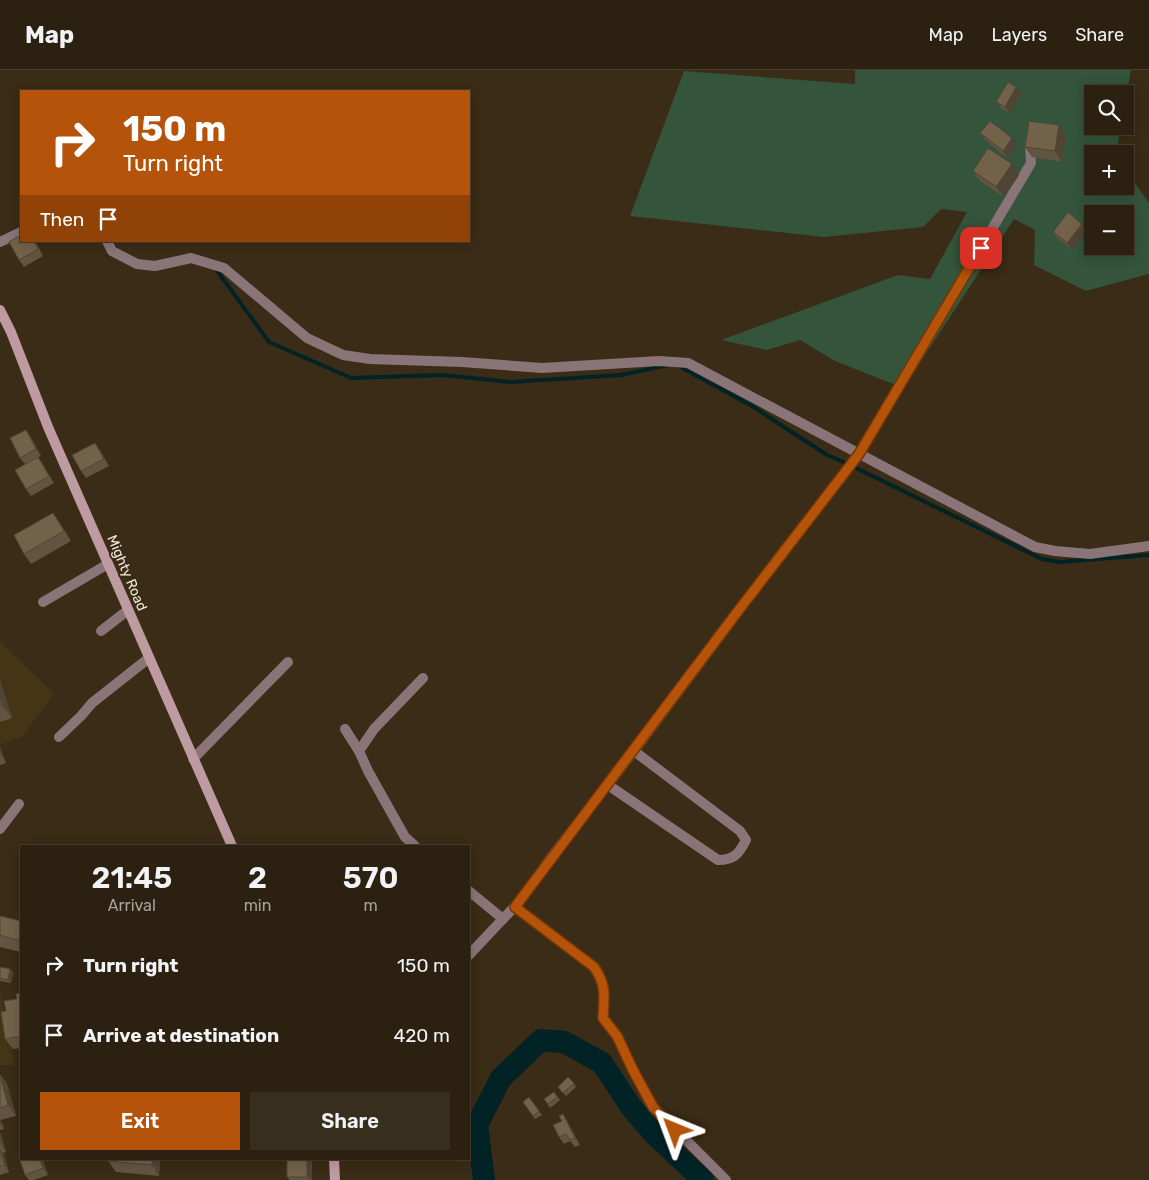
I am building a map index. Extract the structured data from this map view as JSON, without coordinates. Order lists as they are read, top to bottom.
{
  "streets": {
    "street": ["Mighty Road"]
  },
  "page": {
    "header": "Map",
    "nav": ["Map", "Layers", "Share"],
    "map_buttons": ["+", "−"],
    "turn": ["150 m", "Turn right"],
    "then": "Then",
    "eta": [
      "21:45",
      "Arrival",
      "2",
      "min",
      "570",
      "m"
    ],
    "list": [
      {
        "name": "Turn right",
        "value": "150 m"
      },
      {
        "name": "Arrive at destination",
        "value": "420 m"
      }
    ],
    "buttons": ["Exit", "Share"]
  }
}
